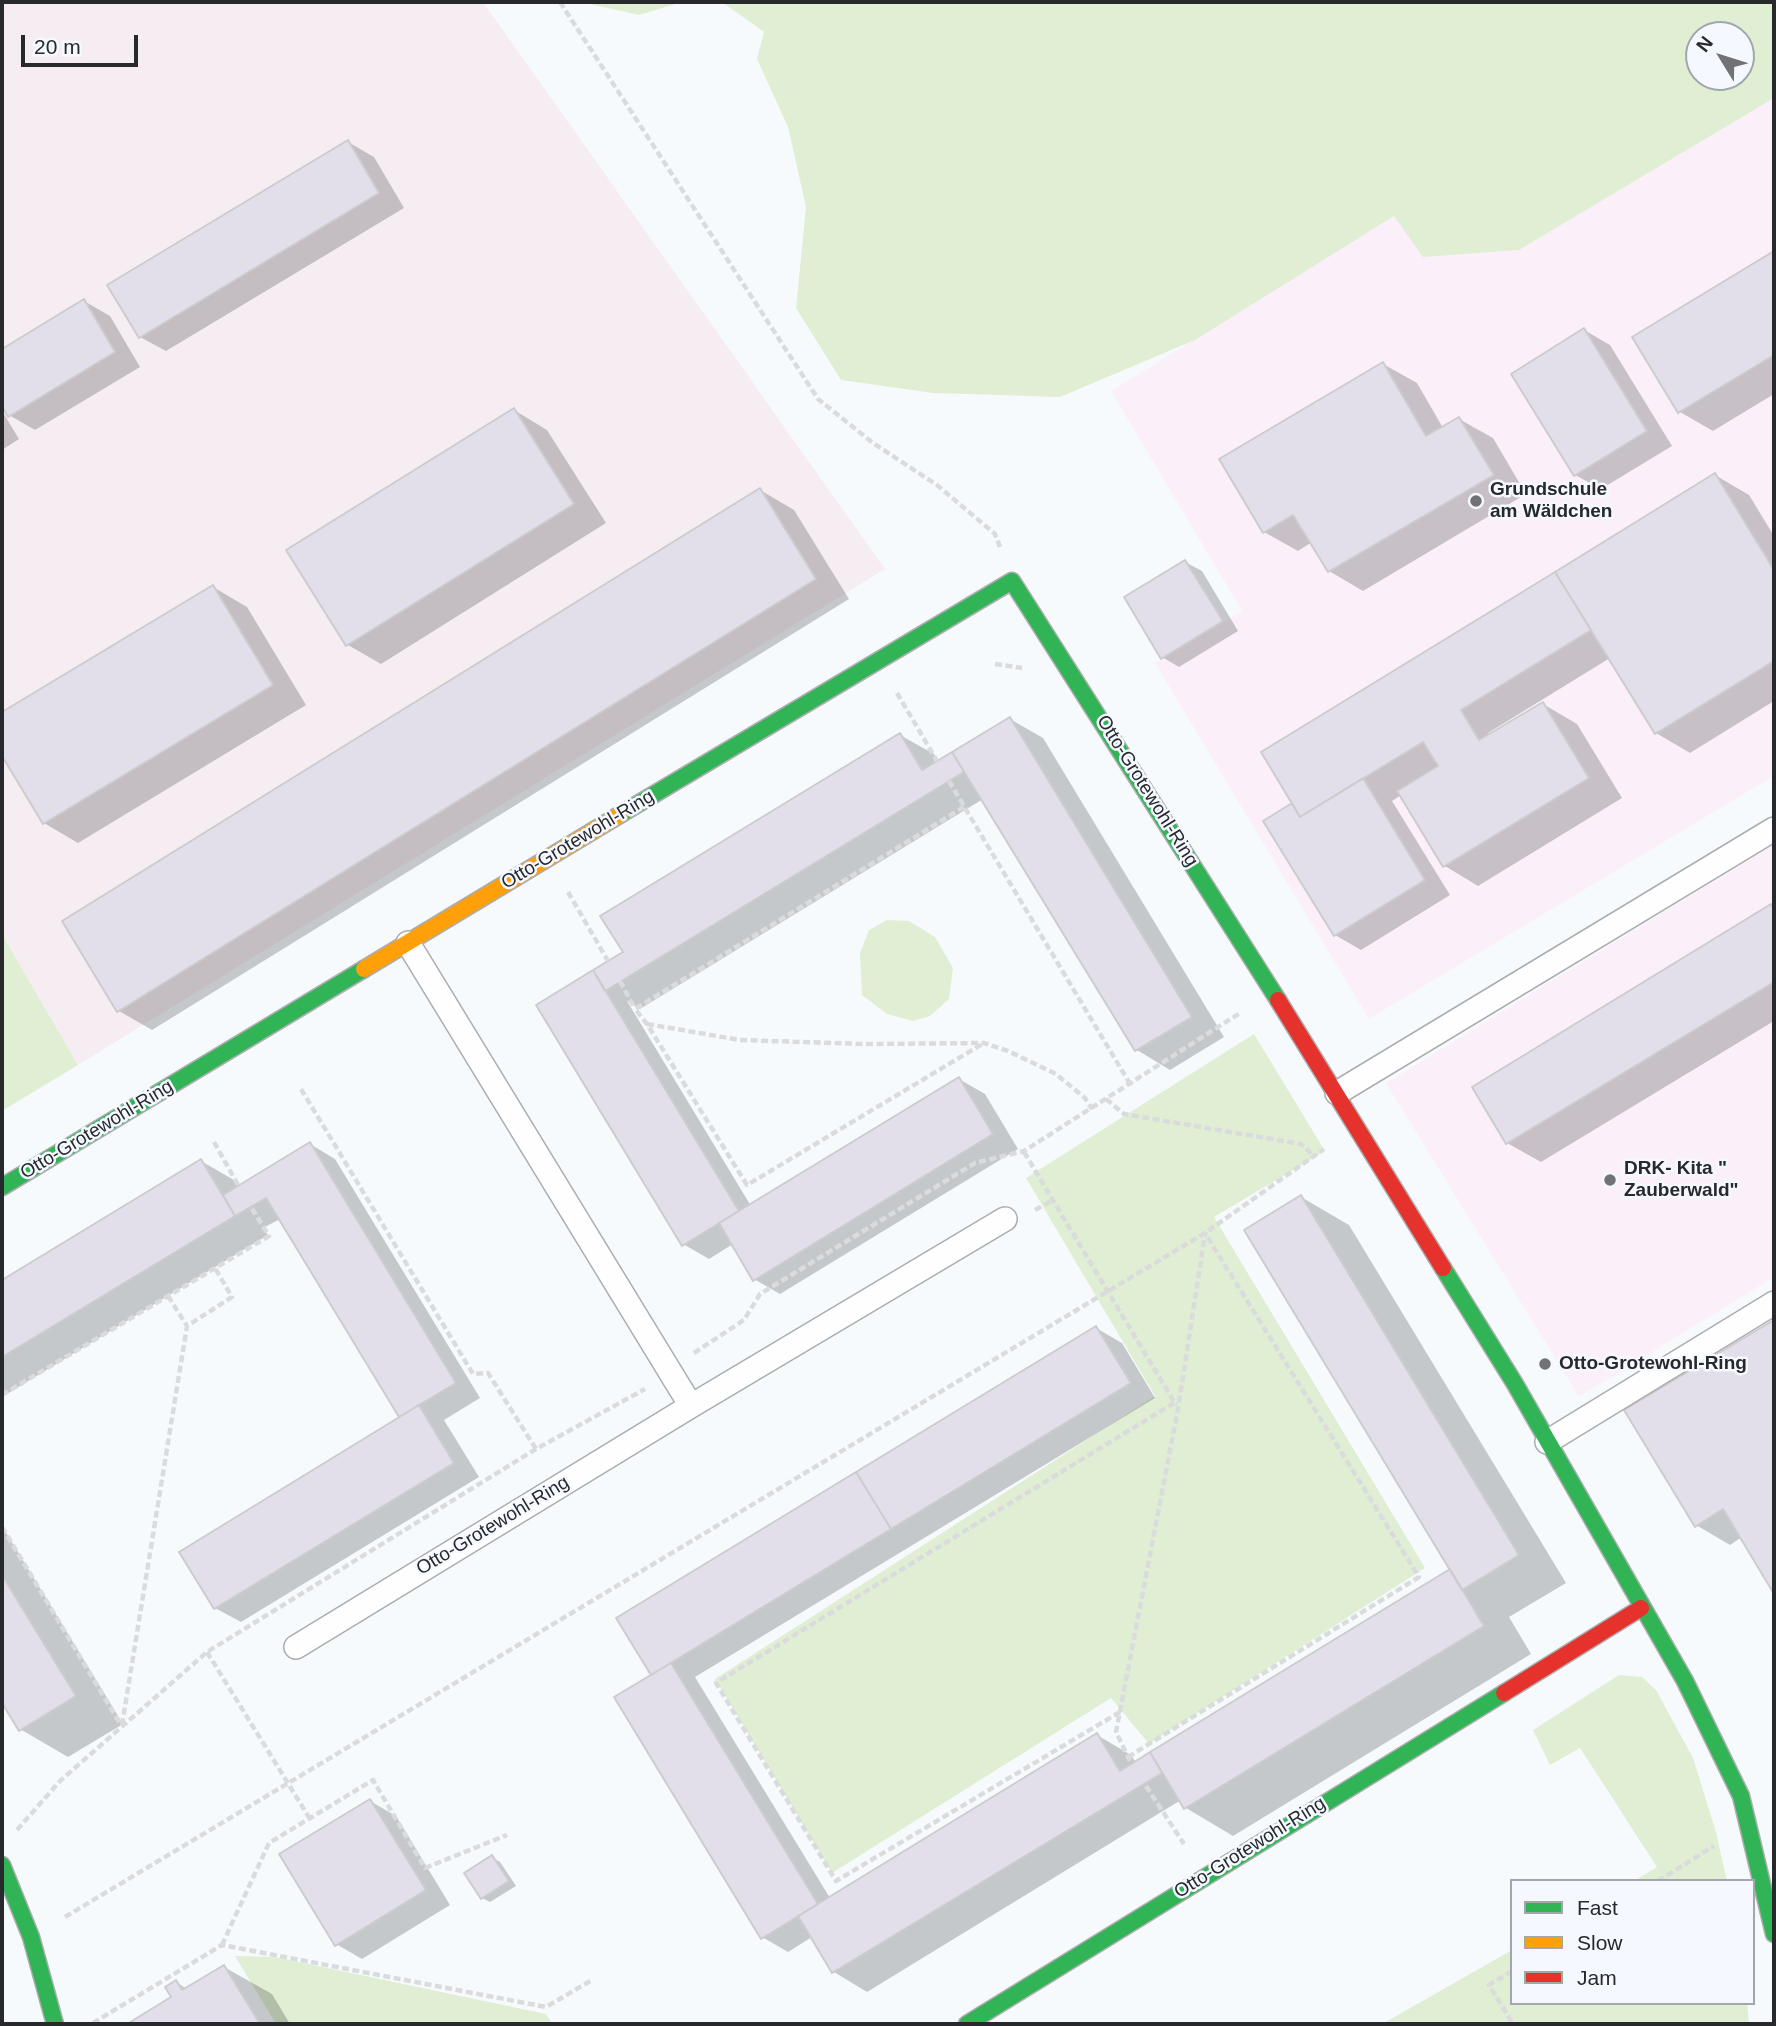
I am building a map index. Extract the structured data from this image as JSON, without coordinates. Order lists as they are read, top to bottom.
{
  "streets": {
    "street": ["Otto-Grotewohl-Ring"]
  },
  "places": ["Grundschule am Wäldchen", "DRK- Kita \" Zauberwald\"", "Otto-Grotewohl-Ring"],
  "legend": ["Fast", "Slow", "Jam"],
  "scale_bar": "20 m",
  "north": "top left"
}
